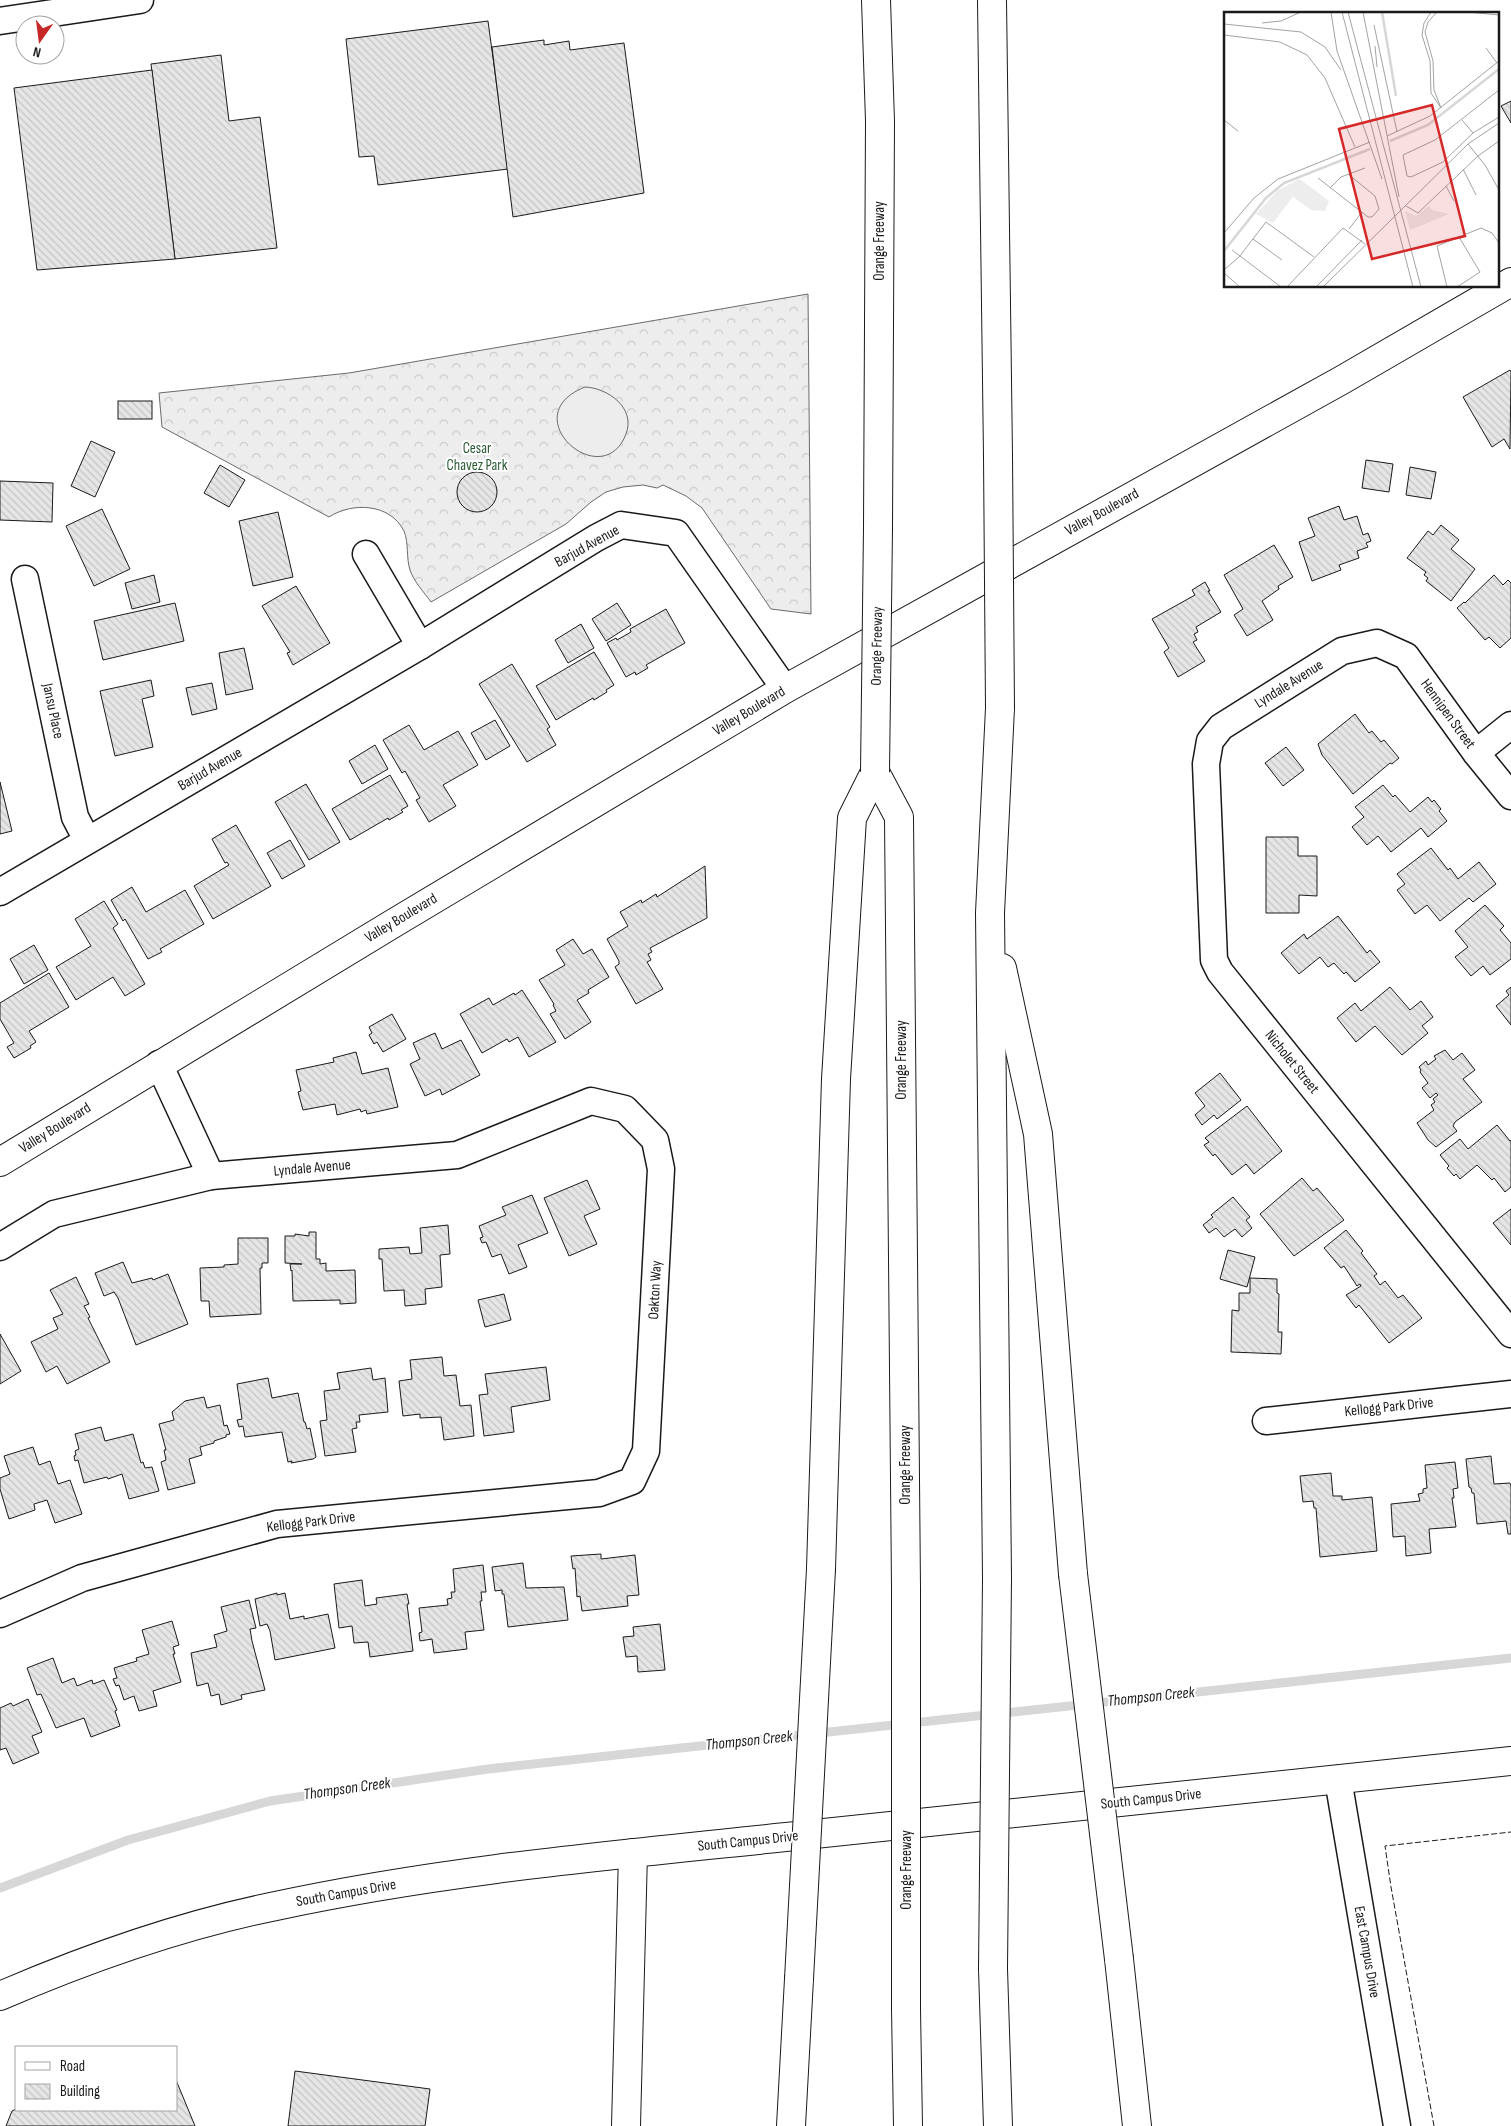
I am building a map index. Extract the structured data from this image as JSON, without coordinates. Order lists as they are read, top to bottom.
{
  "streets": {
    "main road": ["Orange Freeway", "Valley Boulevard", "South Campus Drive"],
    "street": [
      "Barjud Avenue",
      "Lyndale Avenue",
      "Jansu Place",
      "Hennipen Street",
      "Nicholet Street",
      "Oakton Way",
      "Kellogg Park Drive",
      "East Campus Drive"
    ]
  },
  "crossings": [
    ["Valley Boulevard", "Barjud Avenue"],
    ["Barjud Avenue", "Jansu Place"],
    ["Lyndale Avenue", "Hennipen Street"],
    ["Lyndale Avenue", "Nicholet Street"],
    ["Lyndale Avenue", "Oakton Way"],
    ["Oakton Way", "Kellogg Park Drive"],
    ["South Campus Drive", "East Campus Drive"]
  ],
  "water": ["Thompson Creek"],
  "parks": ["Cesar Chavez Park"],
  "legend": ["Road", "Building"],
  "north": "bottom"
}
